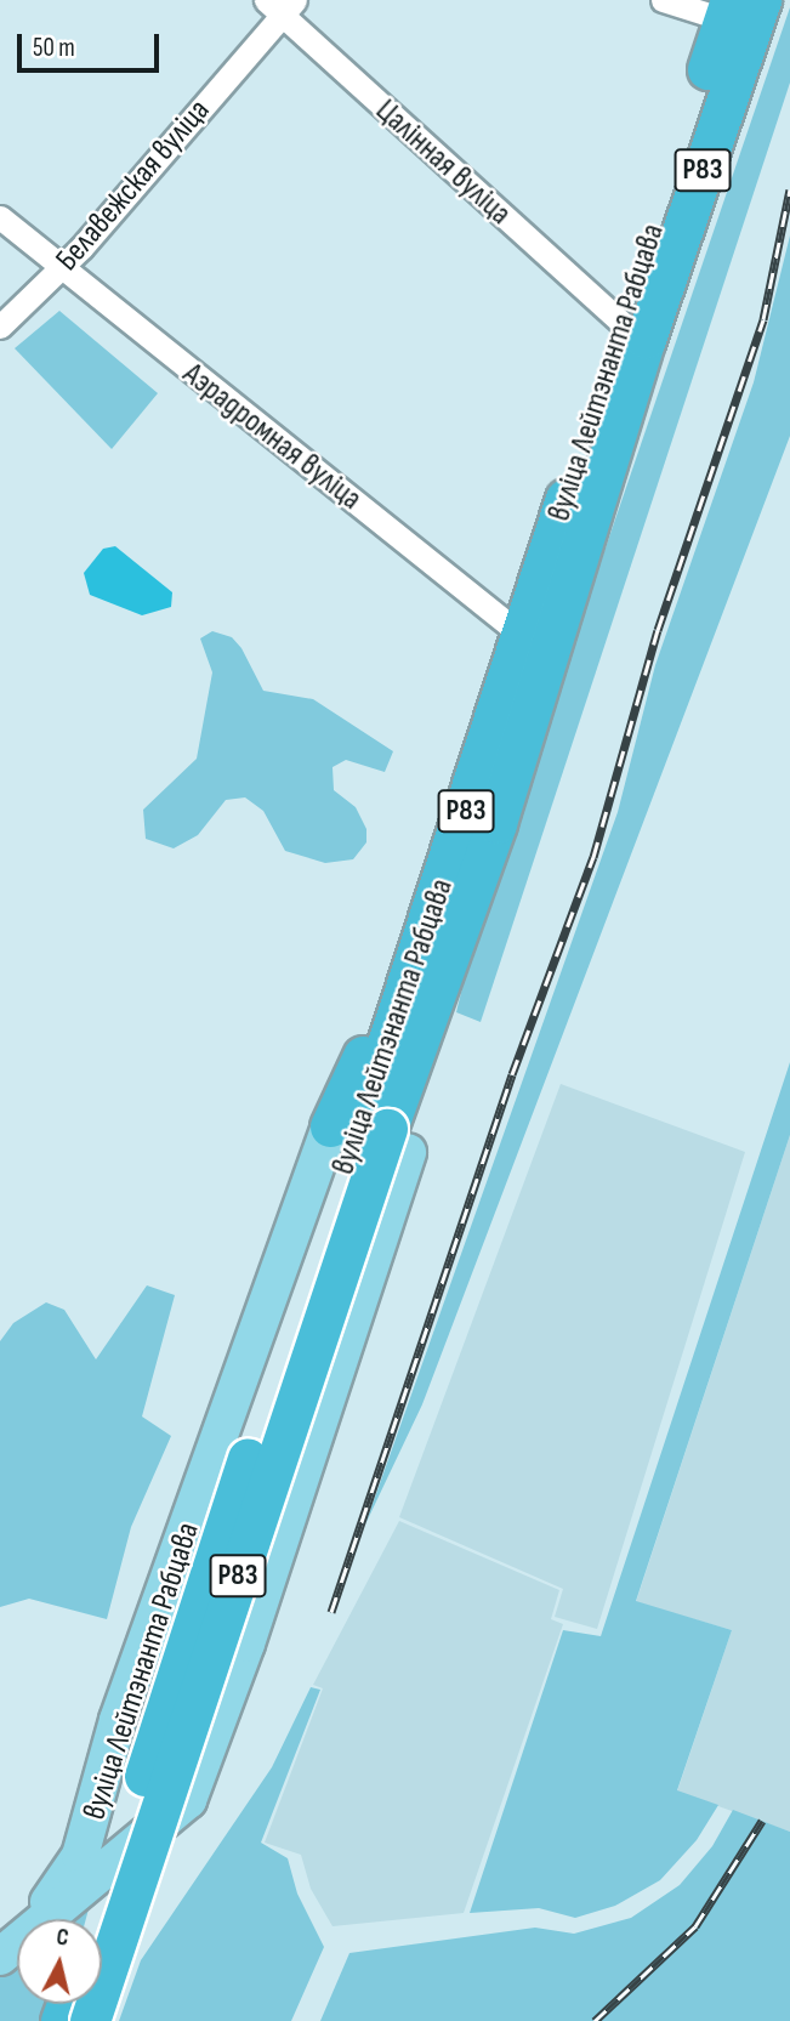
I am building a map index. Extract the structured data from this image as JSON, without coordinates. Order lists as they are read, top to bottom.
{
  "streets": {
    "highway": ["Р83", "вуліца Лейтэнанта Рабцава"],
    "street": ["Цалінная вуліца", "Белавежская вуліца", "Аэрадромная вуліца"]
  },
  "crossings": [
    ["Цалінная вуліца", "Белавежская вуліца"],
    ["Цалінная вуліца", "вуліца Лейтэнанта Рабцава"],
    ["Белавежская вуліца", "Аэрадромная вуліца"],
    ["вуліца Лейтэнанта Рабцава", "Аэрадромная вуліца"]
  ],
  "scale_bar": "50 m",
  "north": "top"
}
